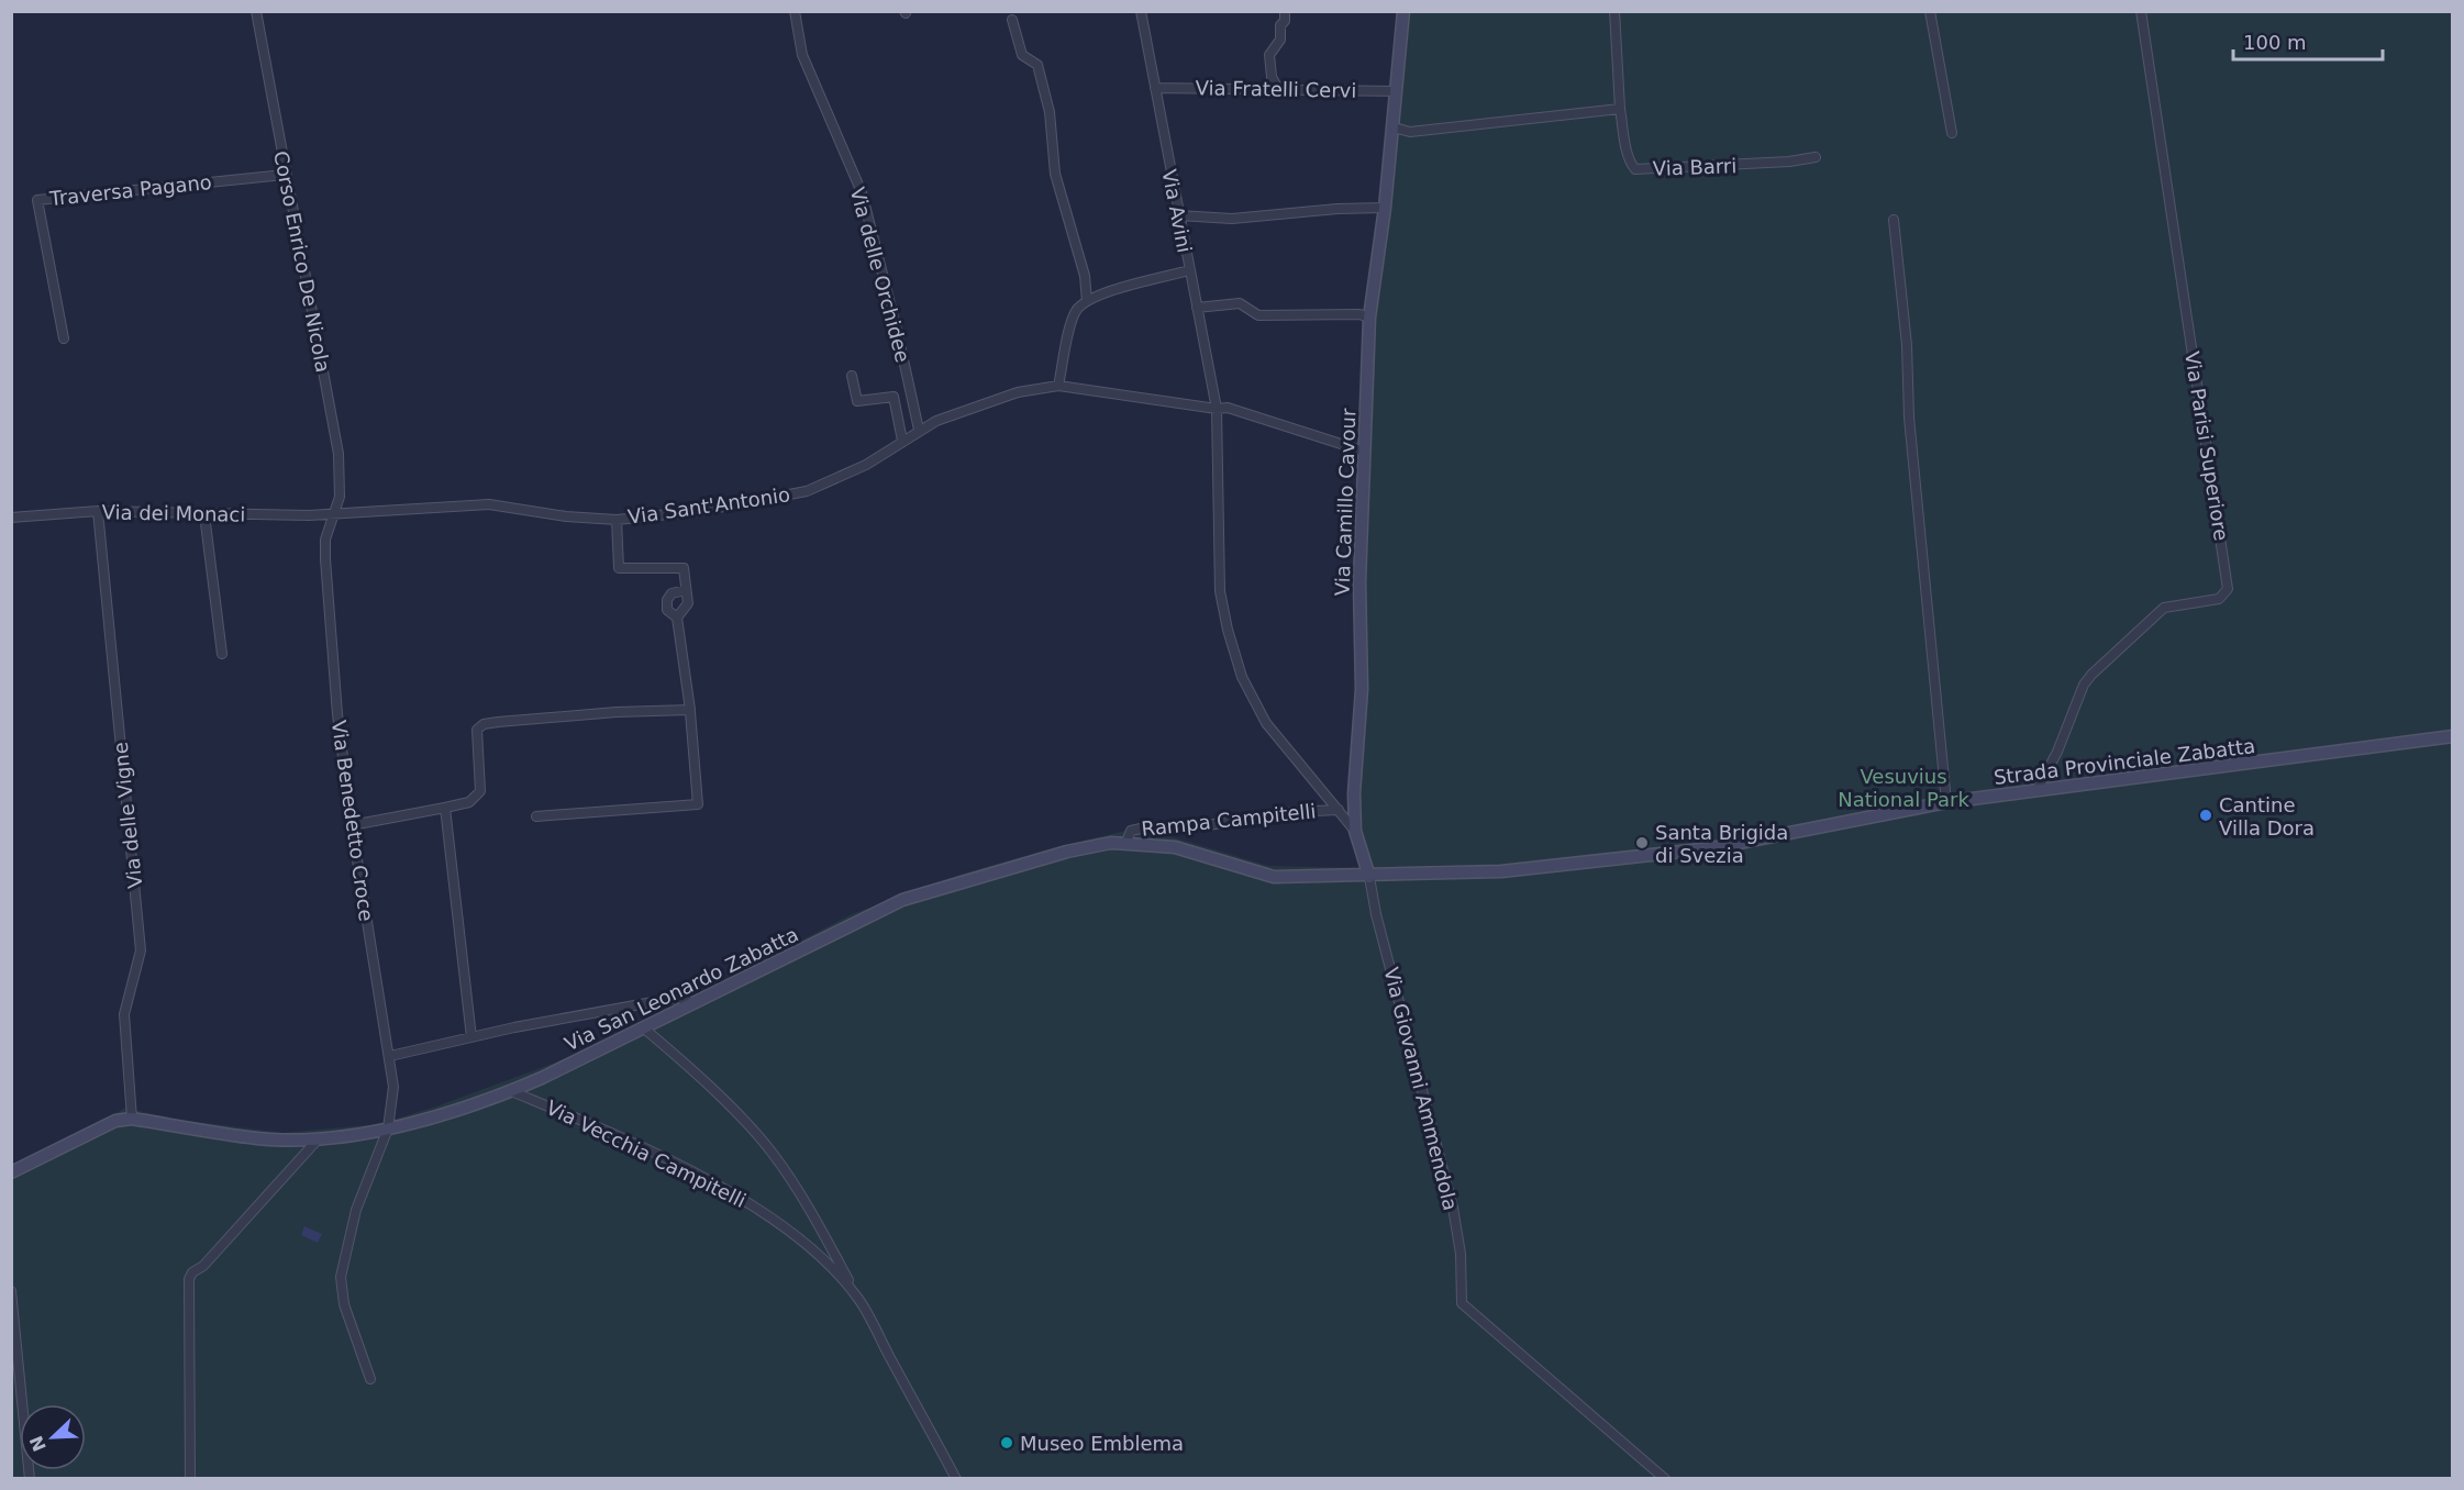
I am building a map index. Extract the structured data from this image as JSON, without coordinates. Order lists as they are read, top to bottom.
{
  "streets": {
    "street": [
      "Via Fratelli Cervi",
      "Via Barri",
      "Traversa Pagano",
      "Via Avini",
      "Corso Enrico De Nicola",
      "Via delle Orchidee",
      "Via Parisi Superiore",
      "Via Camillo Cavour",
      "Via Sant'Antonio",
      "Via dei Monaci",
      "Strada Provinciale Zabatta",
      "Via delle Vigne",
      "Rampa Campitelli",
      "Via Benedetto Croce",
      "Via San Leonardo Zabatta",
      "Via Giovanni Ammendola",
      "Via Vecchia Campitelli"
    ]
  },
  "crossings": [
    ["Via Fratelli Cervi", "Via Avini"],
    ["Via Fratelli Cervi", "Via Camillo Cavour"],
    ["Traversa Pagano", "Corso Enrico De Nicola"],
    ["Via Avini", "Via Camillo Cavour"],
    ["Via Avini", "Via Sant'Antonio"],
    ["Via Avini", "Rampa Campitelli"],
    ["Corso Enrico De Nicola", "Via Sant'Antonio"],
    ["Corso Enrico De Nicola", "Via dei Monaci"],
    ["Corso Enrico De Nicola", "Via Benedetto Croce"],
    ["Via delle Orchidee", "Via Sant'Antonio"],
    ["Via Parisi Superiore", "Strada Provinciale Zabatta"],
    ["Via Camillo Cavour", "Via Sant'Antonio"],
    ["Via Camillo Cavour", "Strada Provinciale Zabatta"],
    ["Via Camillo Cavour", "Via San Leonardo Zabatta"],
    ["Via Camillo Cavour", "Via Giovanni Ammendola"],
    ["Via Sant'Antonio", "Via dei Monaci"],
    ["Via Sant'Antonio", "Via Benedetto Croce"],
    ["Via dei Monaci", "Via delle Vigne"],
    ["Via dei Monaci", "Via Benedetto Croce"],
    ["Strada Provinciale Zabatta", "Via San Leonardo Zabatta"],
    ["Strada Provinciale Zabatta", "Via Giovanni Ammendola"],
    ["Via delle Vigne", "Via San Leonardo Zabatta"],
    ["Rampa Campitelli", "Via San Leonardo Zabatta"],
    ["Via Benedetto Croce", "Via San Leonardo Zabatta"],
    ["Via San Leonardo Zabatta", "Via Giovanni Ammendola"],
    ["Via San Leonardo Zabatta", "Via Vecchia Campitelli"]
  ],
  "parks": ["Vesuvius National Park"],
  "places": ["Cantine Villa Dora", "Santa Brigida di Svezia", "Museo Emblema"],
  "scale_bar": "100 m",
  "north": "bottom left"
}
